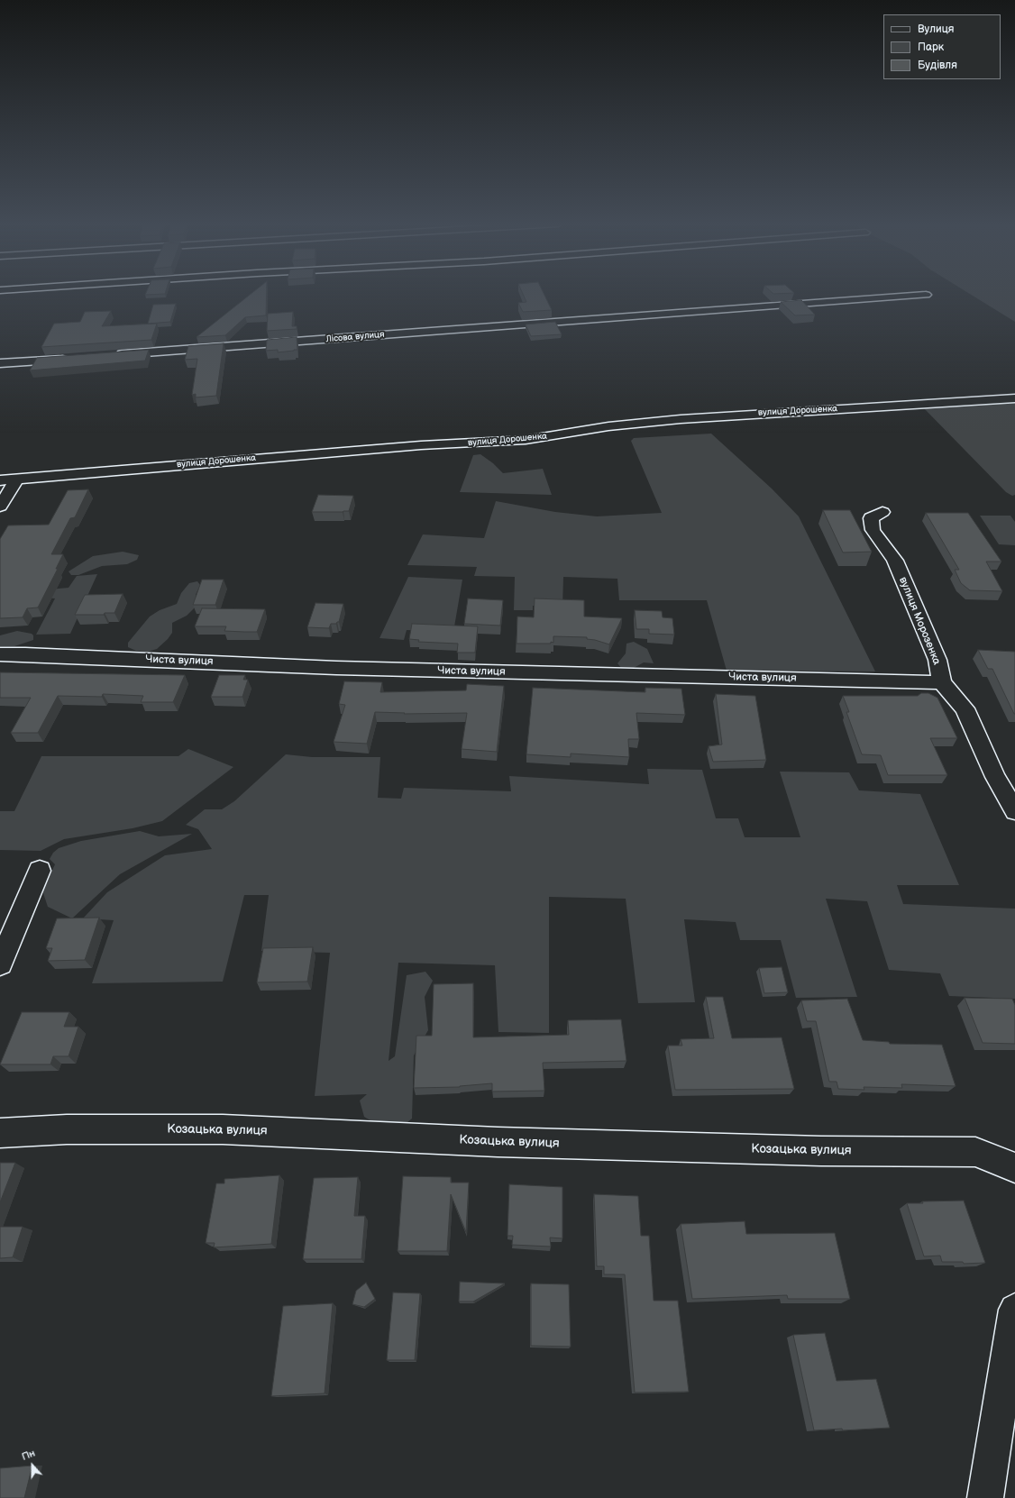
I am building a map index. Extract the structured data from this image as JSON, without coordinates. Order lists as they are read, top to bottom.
{
  "streets": {
    "street": [
      "Лісова вулиця",
      "вулиця Дорошенка",
      "вулиця Морозенка",
      "Чиста вулиця",
      "Козацька вулиця"
    ]
  },
  "crossings": [
    ["вулиця Морозенка", "Чиста вулиця"]
  ],
  "legend": ["Вулиця", "Парк", "Будівля"],
  "north": "top"
}
